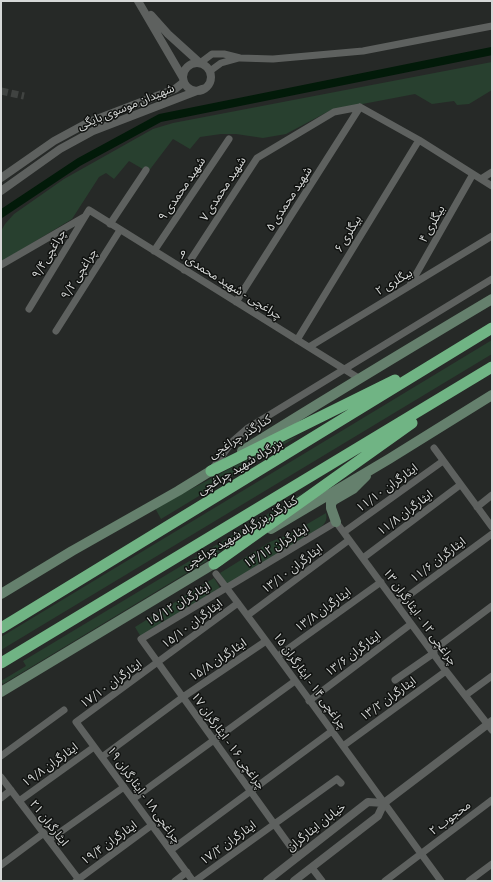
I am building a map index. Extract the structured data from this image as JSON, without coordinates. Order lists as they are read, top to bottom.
{
  "streets": {
    "highway": ["بزرگراه شهید چراغچی"],
    "main road": ["کنارگذر چراغچی", "کنارگذر بزرگراه شهید چراغچی"],
    "street": [
      "شهیدان موسوی بایگی",
      "شهید محمدی ۹",
      "شهید محمدی ۷",
      "شهید محمدی ۵",
      "بیگلری ۴",
      "بیگلری ۶",
      "۹/۴چراغچی",
      "۹/۲ چراغچی",
      "بیگلری ۲",
      "۹ چراغچی - شهید محمدی",
      "ایثارگران ۱۱/۱۰",
      "ایثارگران ۱۱/۸",
      "ایثارگران ۱۳/۱۲",
      "ایثارگران ۱۱/۶",
      "ایثارگران ۱۳/۱۰",
      "ایثارگران ۱۵/۱۲",
      "ایثارگران ۱۳/۸",
      "چراغچی ۱۲ - ایثارگران ۱۳",
      "ایثارگران ۱۵/۱۰",
      "ایثارگران ۱۳/۶",
      "ایثارگران ۱۵/۸",
      "چراغچی ۱۴ - ایثارگران ۱۵",
      "ایثارگران ۱۷/۱۰",
      "ایثارگران ۱۳/۲",
      "چراغچی ۱۶ - ایثارگران ۱۷",
      "ایثارگران ۱۹/۸",
      "چراغچی ۱۸ - ایثارگران ۱۹",
      "محجوب ۲",
      "ایثارگران ۲۱",
      "خیابان ایثارگران",
      "ایثارگران ۱۹/۴",
      "ایثارگران ۱۷/۲"
    ]
  },
  "crossings": [
    ["شهید محمدی ۹", "۹ چراغچی - شهید محمدی"],
    ["شهید محمدی ۷", "شهید محمدی ۵"],
    ["شهید محمدی ۷", "۹ چراغچی - شهید محمدی"],
    ["شهید محمدی ۵", "۹ چراغچی - شهید محمدی"],
    ["بیگلری ۴", "بیگلری ۲"],
    ["بیگلری ۶", "۹ چراغچی - شهید محمدی"],
    ["۹/۴چراغچی", "۹ چراغچی - شهید محمدی"],
    ["۹/۲ چراغچی", "۹ چراغچی - شهید محمدی"],
    ["بیگلری ۲", "۹ چراغچی - شهید محمدی"],
    ["۹ چراغچی - شهید محمدی", "کنارگذر چراغچی"],
    ["ایثارگران ۱۱/۱۰", "چراغچی ۱۲ - ایثارگران ۱۳"],
    ["ایثارگران ۱۱/۸", "چراغچی ۱۲ - ایثارگران ۱۳"],
    ["کنارگذر بزرگراه شهید چراغچی", "چراغچی ۱۴ - ایثارگران ۱۵"],
    ["ایثارگران ۱۳/۱۲", "ایثارگران ۱۵/۱۲"],
    ["ایثارگران ۱۳/۱۲", "چراغچی ۱۲ - ایثارگران ۱۳"],
    ["ایثارگران ۱۳/۱۲", "چراغچی ۱۴ - ایثارگران ۱۵"],
    ["ایثارگران ۱۱/۶", "چراغچی ۱۲ - ایثارگران ۱۳"],
    ["ایثارگران ۱۳/۱۰", "چراغچی ۱۲ - ایثارگران ۱۳"],
    ["ایثارگران ۱۳/۱۰", "چراغچی ۱۴ - ایثارگران ۱۵"],
    ["ایثارگران ۱۵/۱۲", "چراغچی ۱۴ - ایثارگران ۱۵"],
    ["ایثارگران ۱۵/۱۲", "چراغچی ۱۶ - ایثارگران ۱۷"],
    ["ایثارگران ۱۳/۸", "چراغچی ۱۲ - ایثارگران ۱۳"],
    ["ایثارگران ۱۳/۸", "چراغچی ۱۴ - ایثارگران ۱۵"],
    ["چراغچی ۱۲ - ایثارگران ۱۳", "ایثارگران ۱۳/۶"],
    ["چراغچی ۱۲ - ایثارگران ۱۳", "ایثارگران ۱۳/۲"],
    ["ایثارگران ۱۵/۱۰", "چراغچی ۱۴ - ایثارگران ۱۵"],
    ["ایثارگران ۱۵/۱۰", "ایثارگران ۱۷/۱۰"],
    ["ایثارگران ۱۵/۱۰", "چراغچی ۱۶ - ایثارگران ۱۷"],
    ["ایثارگران ۱۳/۶", "چراغچی ۱۴ - ایثارگران ۱۵"],
    ["ایثارگران ۱۵/۸", "چراغچی ۱۴ - ایثارگران ۱۵"],
    ["ایثارگران ۱۵/۸", "چراغچی ۱۶ - ایثارگران ۱۷"],
    ["ایثارگران ۱۵/۸", "چراغچی ۱۸ - ایثارگران ۱۹"],
    ["چراغچی ۱۴ - ایثارگران ۱۵", "ایثارگران ۱۳/۲"],
    ["چراغچی ۱۴ - ایثارگران ۱۵", "محجوب ۲"],
    ["چراغچی ۱۴ - ایثارگران ۱۵", "خیابان ایثارگران"],
    ["ایثارگران ۱۷/۱۰", "چراغچی ۱۶ - ایثارگران ۱۷"],
    ["ایثارگران ۱۷/۱۰", "چراغچی ۱۸ - ایثارگران ۱۹"],
    ["چراغچی ۱۶ - ایثارگران ۱۷", "خیابان ایثارگران"],
    ["چراغچی ۱۶ - ایثارگران ۱۷", "ایثارگران ۱۷/۲"],
    ["ایثارگران ۱۹/۸", "چراغچی ۱۸ - ایثارگران ۱۹"],
    ["ایثارگران ۱۹/۸", "ایثارگران ۲۱"],
    ["چراغچی ۱۸ - ایثارگران ۱۹", "ایثارگران ۱۹/۴"],
    ["چراغچی ۱۸ - ایثارگران ۱۹", "ایثارگران ۱۷/۲"],
    ["ایثارگران ۲۱", "ایثارگران ۱۹/۴"]
  ]
}
